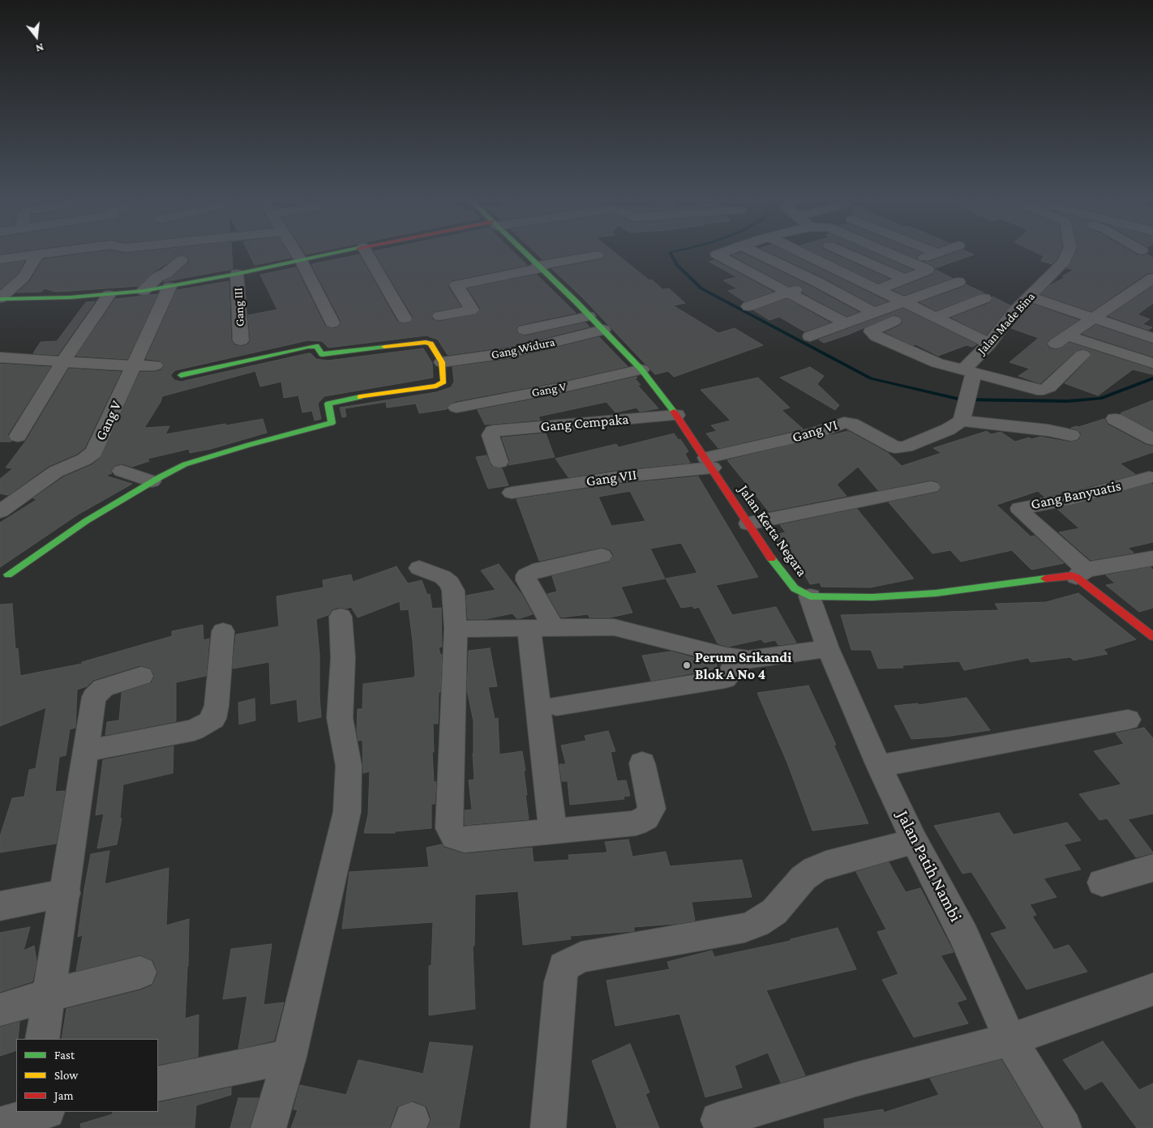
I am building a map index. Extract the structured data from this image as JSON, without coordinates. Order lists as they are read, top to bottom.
{
  "streets": {
    "street": [
      "Gang III",
      "Jalan Made Bina",
      "Gang Widura",
      "Gang V",
      "Gang Cempaka",
      "Gang VI",
      "Gang VII",
      "Gang Banyuatis",
      "Jalan Kerta Negara",
      "Jalan Patih Nambi"
    ]
  },
  "crossings": [
    ["Gang Widura", "Jalan Kerta Negara"],
    ["Gang V", "Jalan Kerta Negara"],
    ["Gang Cempaka", "Jalan Kerta Negara"],
    ["Gang VI", "Gang VII"],
    ["Gang VI", "Jalan Kerta Negara"],
    ["Gang VII", "Jalan Kerta Negara"],
    ["Gang Banyuatis", "Jalan Kerta Negara"],
    ["Jalan Kerta Negara", "Jalan Patih Nambi"]
  ],
  "places": ["Perum Srikandi Blok A No 4"],
  "legend": ["Fast", "Slow", "Jam"],
  "north": "bottom"
}
